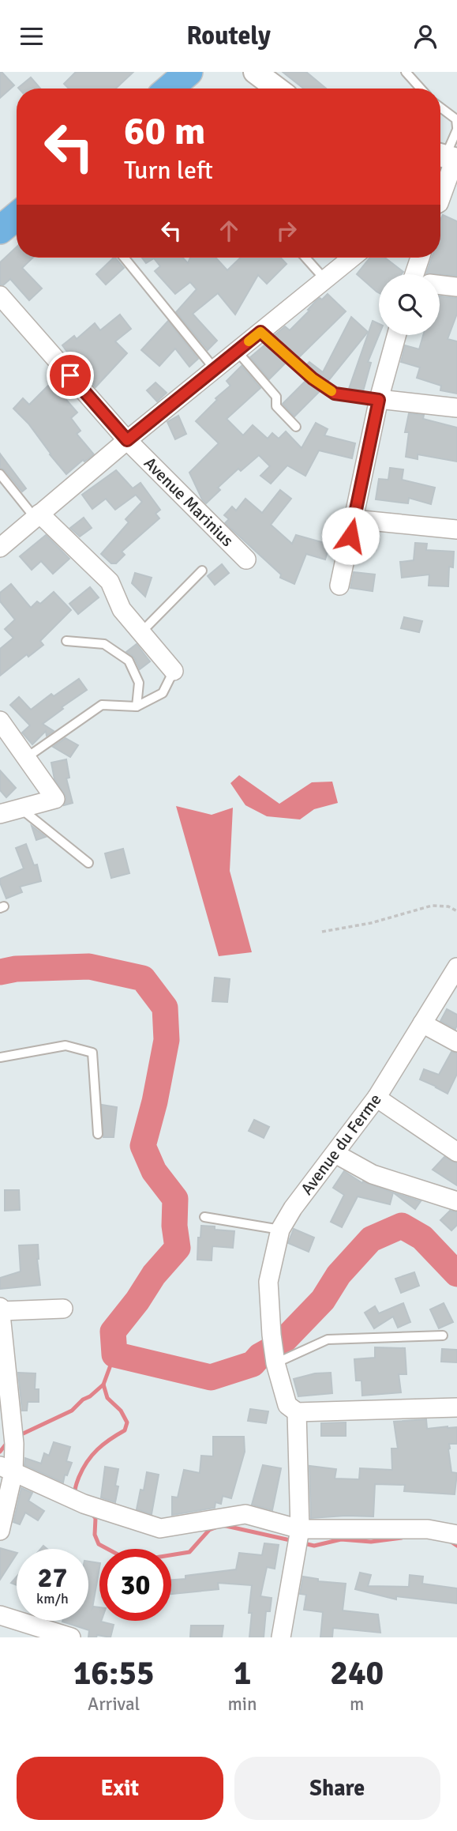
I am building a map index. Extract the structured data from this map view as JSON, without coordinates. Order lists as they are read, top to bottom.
{
  "streets": {
    "street": ["Avenue Marinius", "Avenue du Ferme"]
  },
  "page": {
    "header": "Routely",
    "turn": ["60 m", "Turn left"],
    "speed": "27 km/h",
    "limit": "30",
    "eta": [
      "16:55",
      "Arrival",
      "1",
      "min",
      "240",
      "m"
    ],
    "buttons": ["Exit", "Share"]
  }
}
